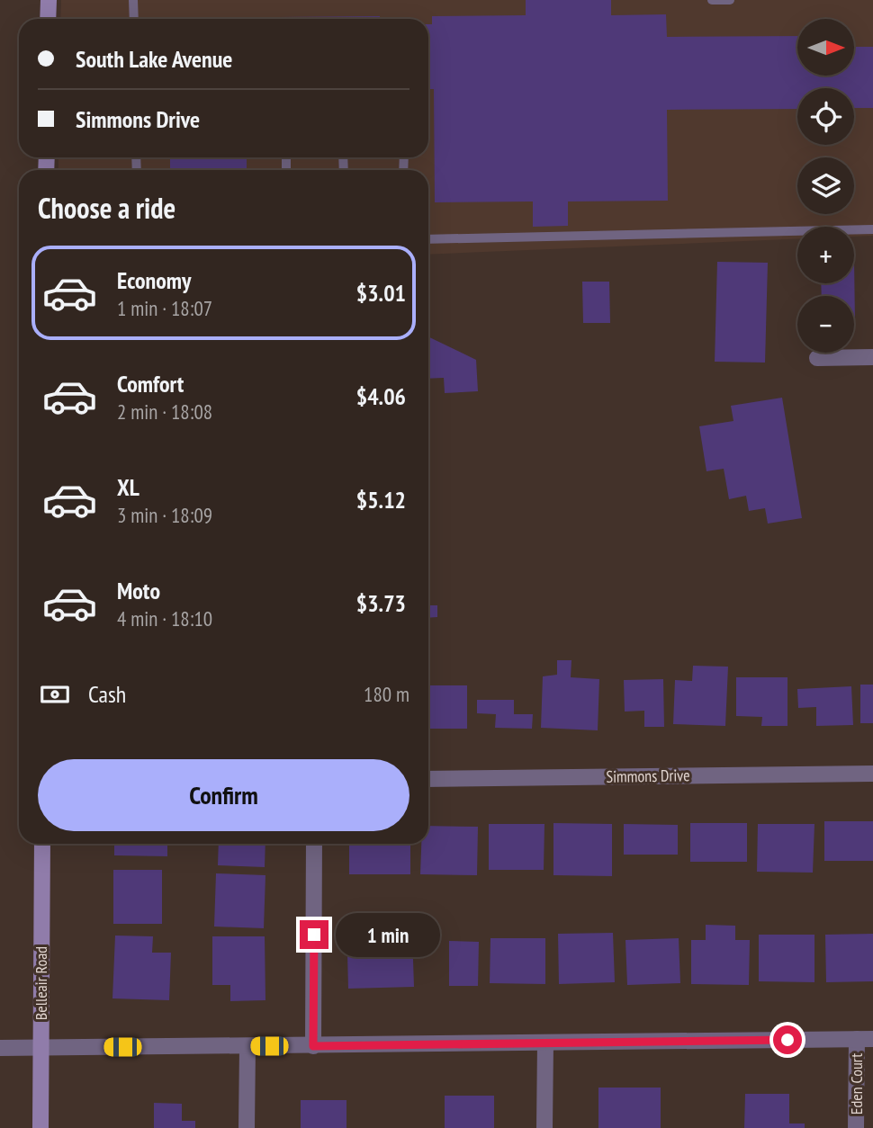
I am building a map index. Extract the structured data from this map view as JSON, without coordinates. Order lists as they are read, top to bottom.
{
  "streets": {
    "main road": ["Belleair Road"],
    "street": ["Simmons Drive", "Eden Court"]
  },
  "north": "right",
  "page": {
    "map_buttons": ["+", "−"],
    "banner": ["South Lake Avenue", "Simmons Drive"],
    "heading": "Choose a ride",
    "list": [
      {
        "name": "Economy",
        "note": "1 min · 18:07",
        "value": "$3.01"
      },
      {
        "name": "Comfort",
        "note": "2 min · 18:08",
        "value": "$4.06"
      },
      {
        "name": "XL",
        "note": "3 min · 18:09",
        "value": "$5.12"
      },
      {
        "name": "Moto",
        "note": "4 min · 18:10",
        "value": "$3.73"
      }
    ],
    "pay": ["Cash", "180 m"],
    "buttons": "Confirm",
    "bubble": "1 min"
  }
}
